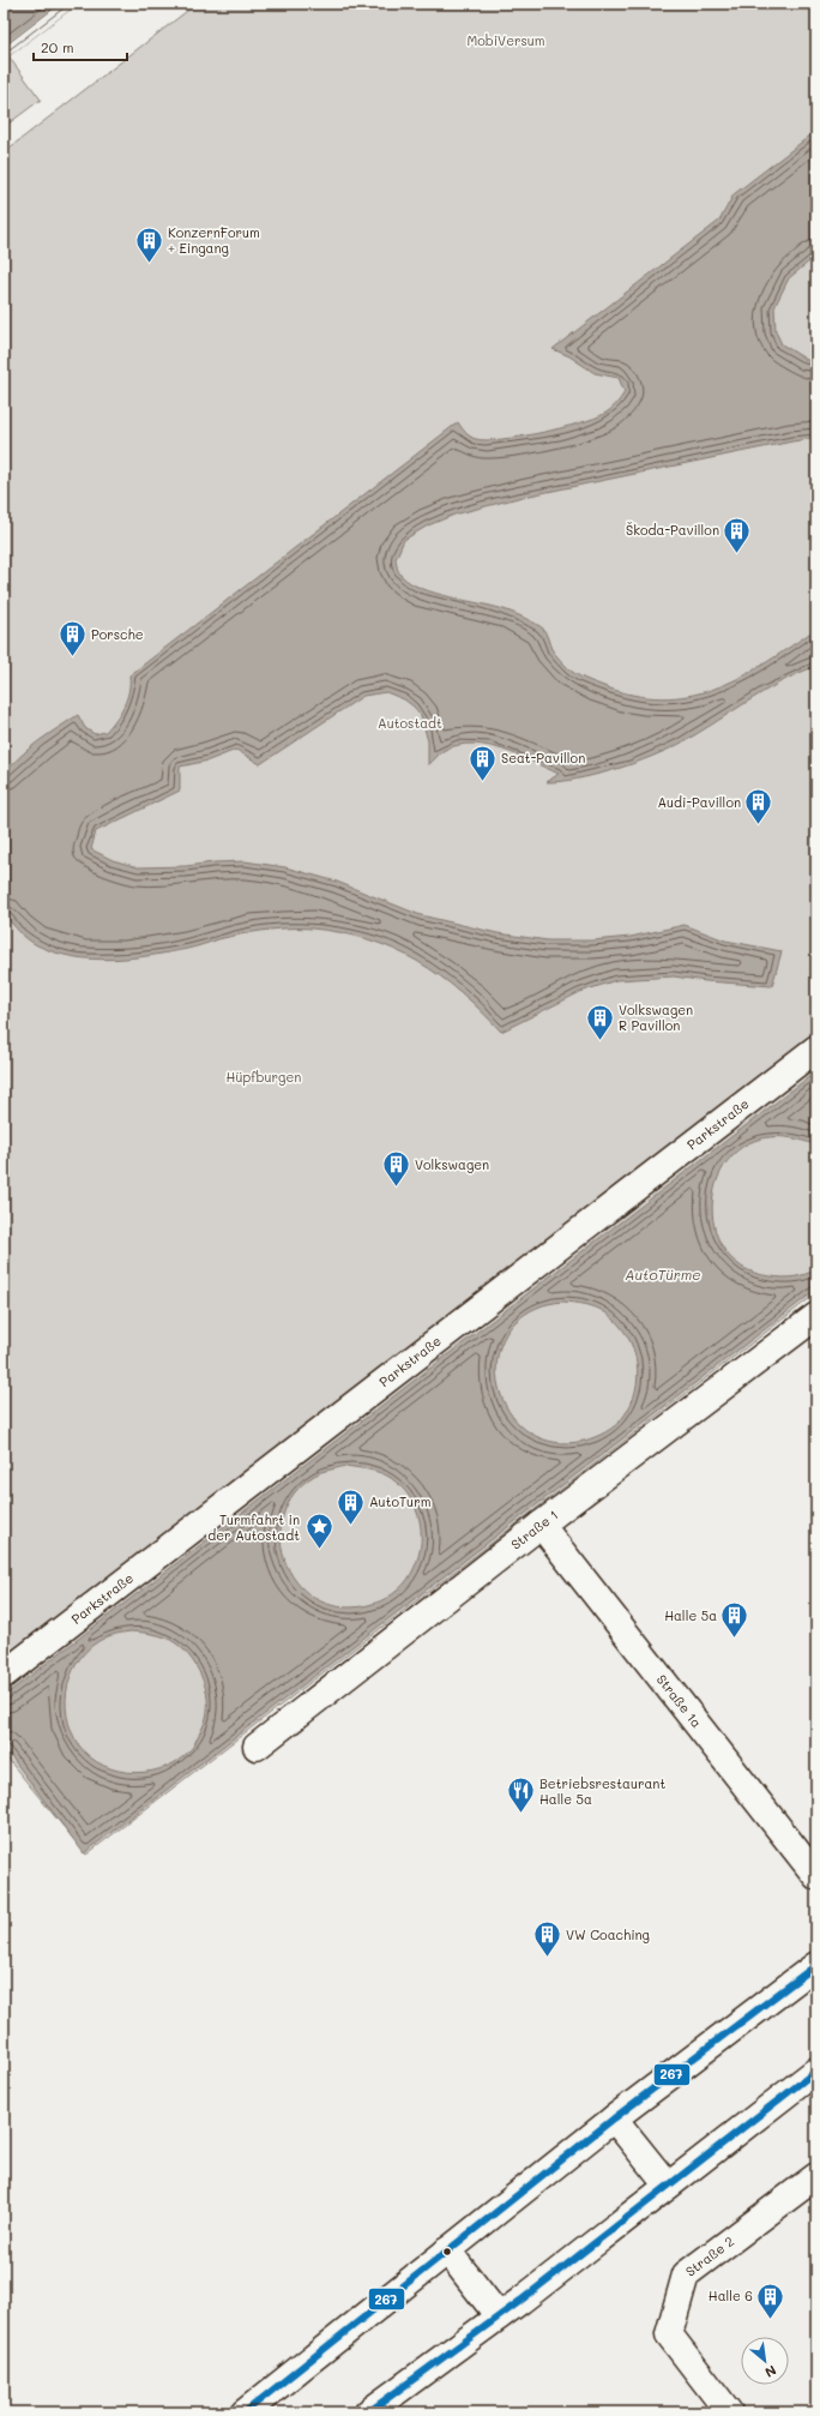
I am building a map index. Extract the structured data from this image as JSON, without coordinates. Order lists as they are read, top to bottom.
{
  "streets": {
    "street": [
      "Parkstraße",
      "Straße 1",
      "Straße 1a",
      "Straße 2"
    ]
  },
  "crossings": [
    ["Straße 1", "Straße 1a"]
  ],
  "water": ["AutoTürme"],
  "parks": ["MobiVersum", "Autostadt", "Hüpfburgen"],
  "places": {
    "building": [
      "KonzernForum + Eingang",
      "Škoda-Pavillon",
      "Porsche",
      "Seat-Pavillon",
      "Audi-Pavillon",
      "Volkswagen R Pavillon",
      "Volkswagen",
      "AutoTurm",
      "Halle 5a",
      "VW Coaching",
      "Halle 6"
    ],
    "place": ["Turmfahrt in der Autostadt"],
    "restaurant": ["Betriebsrestaurant Halle 5a"]
  },
  "lines": ["transit line 267"],
  "scale_bar": "20 m",
  "north": "bottom right"
}
